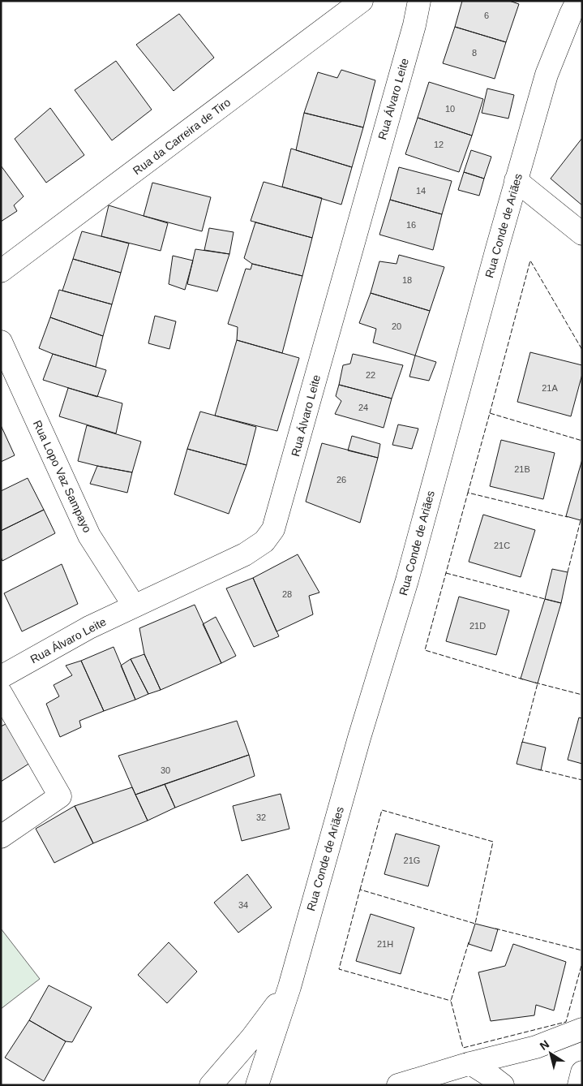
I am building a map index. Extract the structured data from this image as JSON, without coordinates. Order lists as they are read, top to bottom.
{
  "streets": {
    "street": [
      "Rua Álvaro Leite",
      "Rua da Carreira de Tiro",
      "Rua Conde de Ariães",
      "Rua Lopo Vaz Sampayo"
    ]
  },
  "crossings": [
    ["Rua Álvaro Leite", "Rua Lopo Vaz Sampayo"]
  ],
  "house_numbers": [
    "6",
    "8",
    "10",
    "12",
    "14",
    "16",
    "18",
    "20",
    "22",
    "21A",
    "24",
    "21B",
    "26",
    "21C",
    "28",
    "21D",
    "30",
    "32",
    "21G",
    "34",
    "21H"
  ],
  "north": "top left"
}
